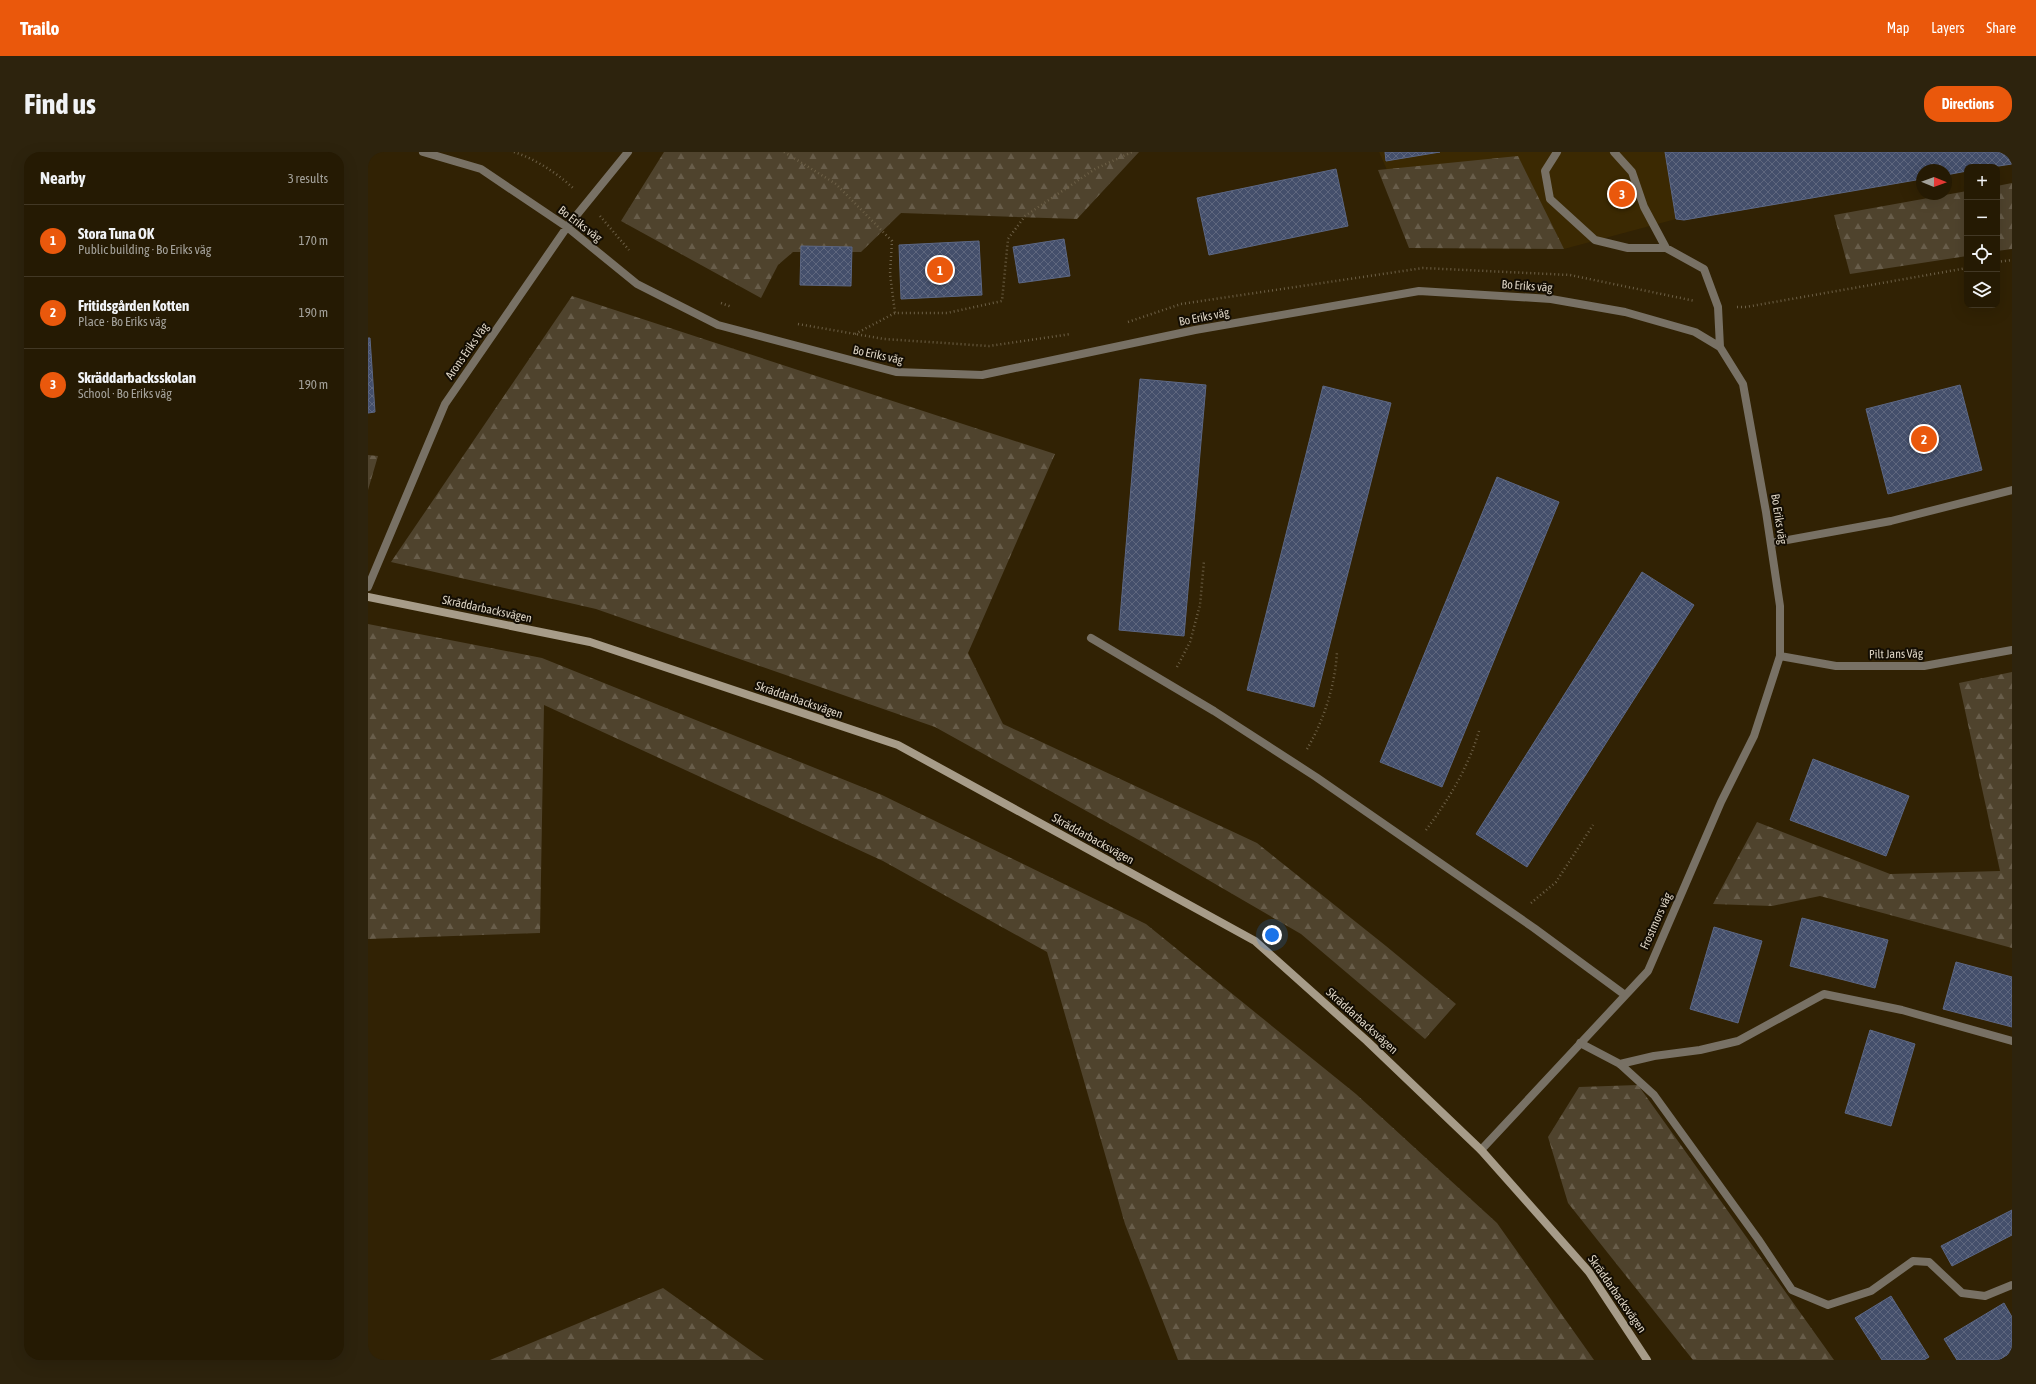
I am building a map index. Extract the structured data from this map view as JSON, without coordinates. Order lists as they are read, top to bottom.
{
  "streets": {
    "street": [
      "Bo Eriks väg",
      "Arons Eriks Väg",
      "Skräddarbacksvägen",
      "Pilt Jans Väg",
      "Frostmors väg"
    ]
  },
  "crossings": [
    ["Bo Eriks väg", "Arons Eriks Väg"],
    ["Bo Eriks väg", "Pilt Jans Väg"],
    ["Bo Eriks väg", "Frostmors väg"],
    ["Skräddarbacksvägen", "Frostmors väg"],
    ["Pilt Jans Väg", "Frostmors väg"]
  ],
  "north": "right",
  "page": {
    "header": "Trailo",
    "nav": ["Map", "Layers", "Share"],
    "buttons": "Directions",
    "title": "Find us",
    "heading": ["Nearby", "3 results"],
    "map_buttons": ["+", "−"],
    "pins": ["3", "1", "2"],
    "list": [
      {
        "mark": "1",
        "name": "Stora Tuna OK",
        "note": "Public building · Bo Eriks väg",
        "value": "170 m"
      },
      {
        "mark": "2",
        "name": "Fritidsgården Kotten",
        "note": "Place · Bo Eriks väg",
        "value": "190 m"
      },
      {
        "mark": "3",
        "name": "Skräddarbacksskolan",
        "note": "School · Bo Eriks väg",
        "value": "190 m"
      }
    ]
  }
}
